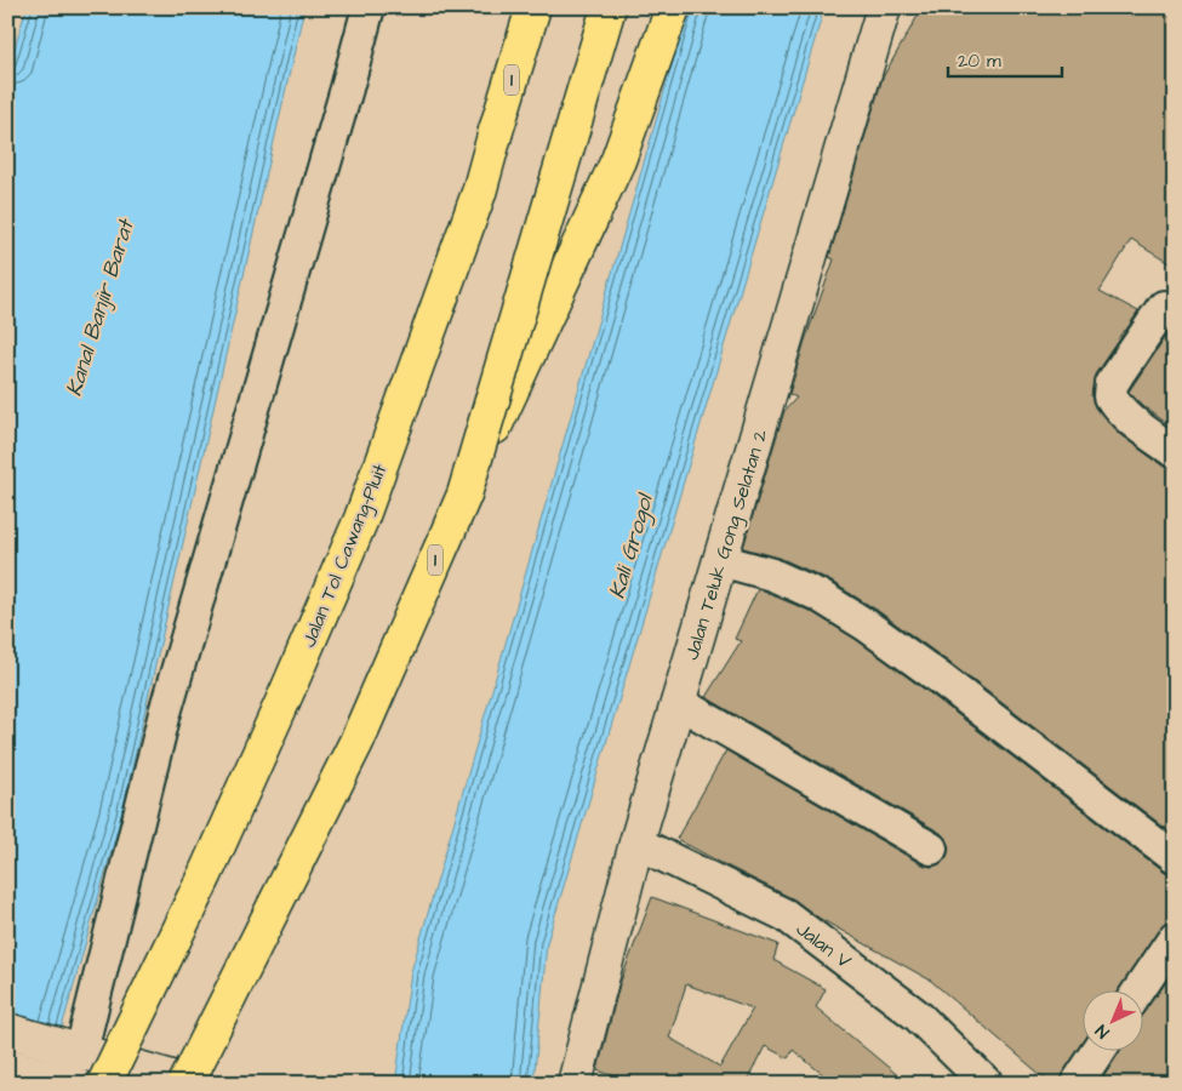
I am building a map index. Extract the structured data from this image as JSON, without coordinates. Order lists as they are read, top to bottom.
{
  "streets": {
    "highway": ["1", "Jalan Tol Cawang–Pluit"],
    "street": ["Jalan Teluk Gong Selatan 2", "Jalan V"]
  },
  "crossings": [
    ["Jalan Teluk Gong Selatan 2", "Jalan V"]
  ],
  "water": ["Kanal Banjir Barat", "Kali Grogol"],
  "scale_bar": "20 m",
  "north": "bottom left"
}
